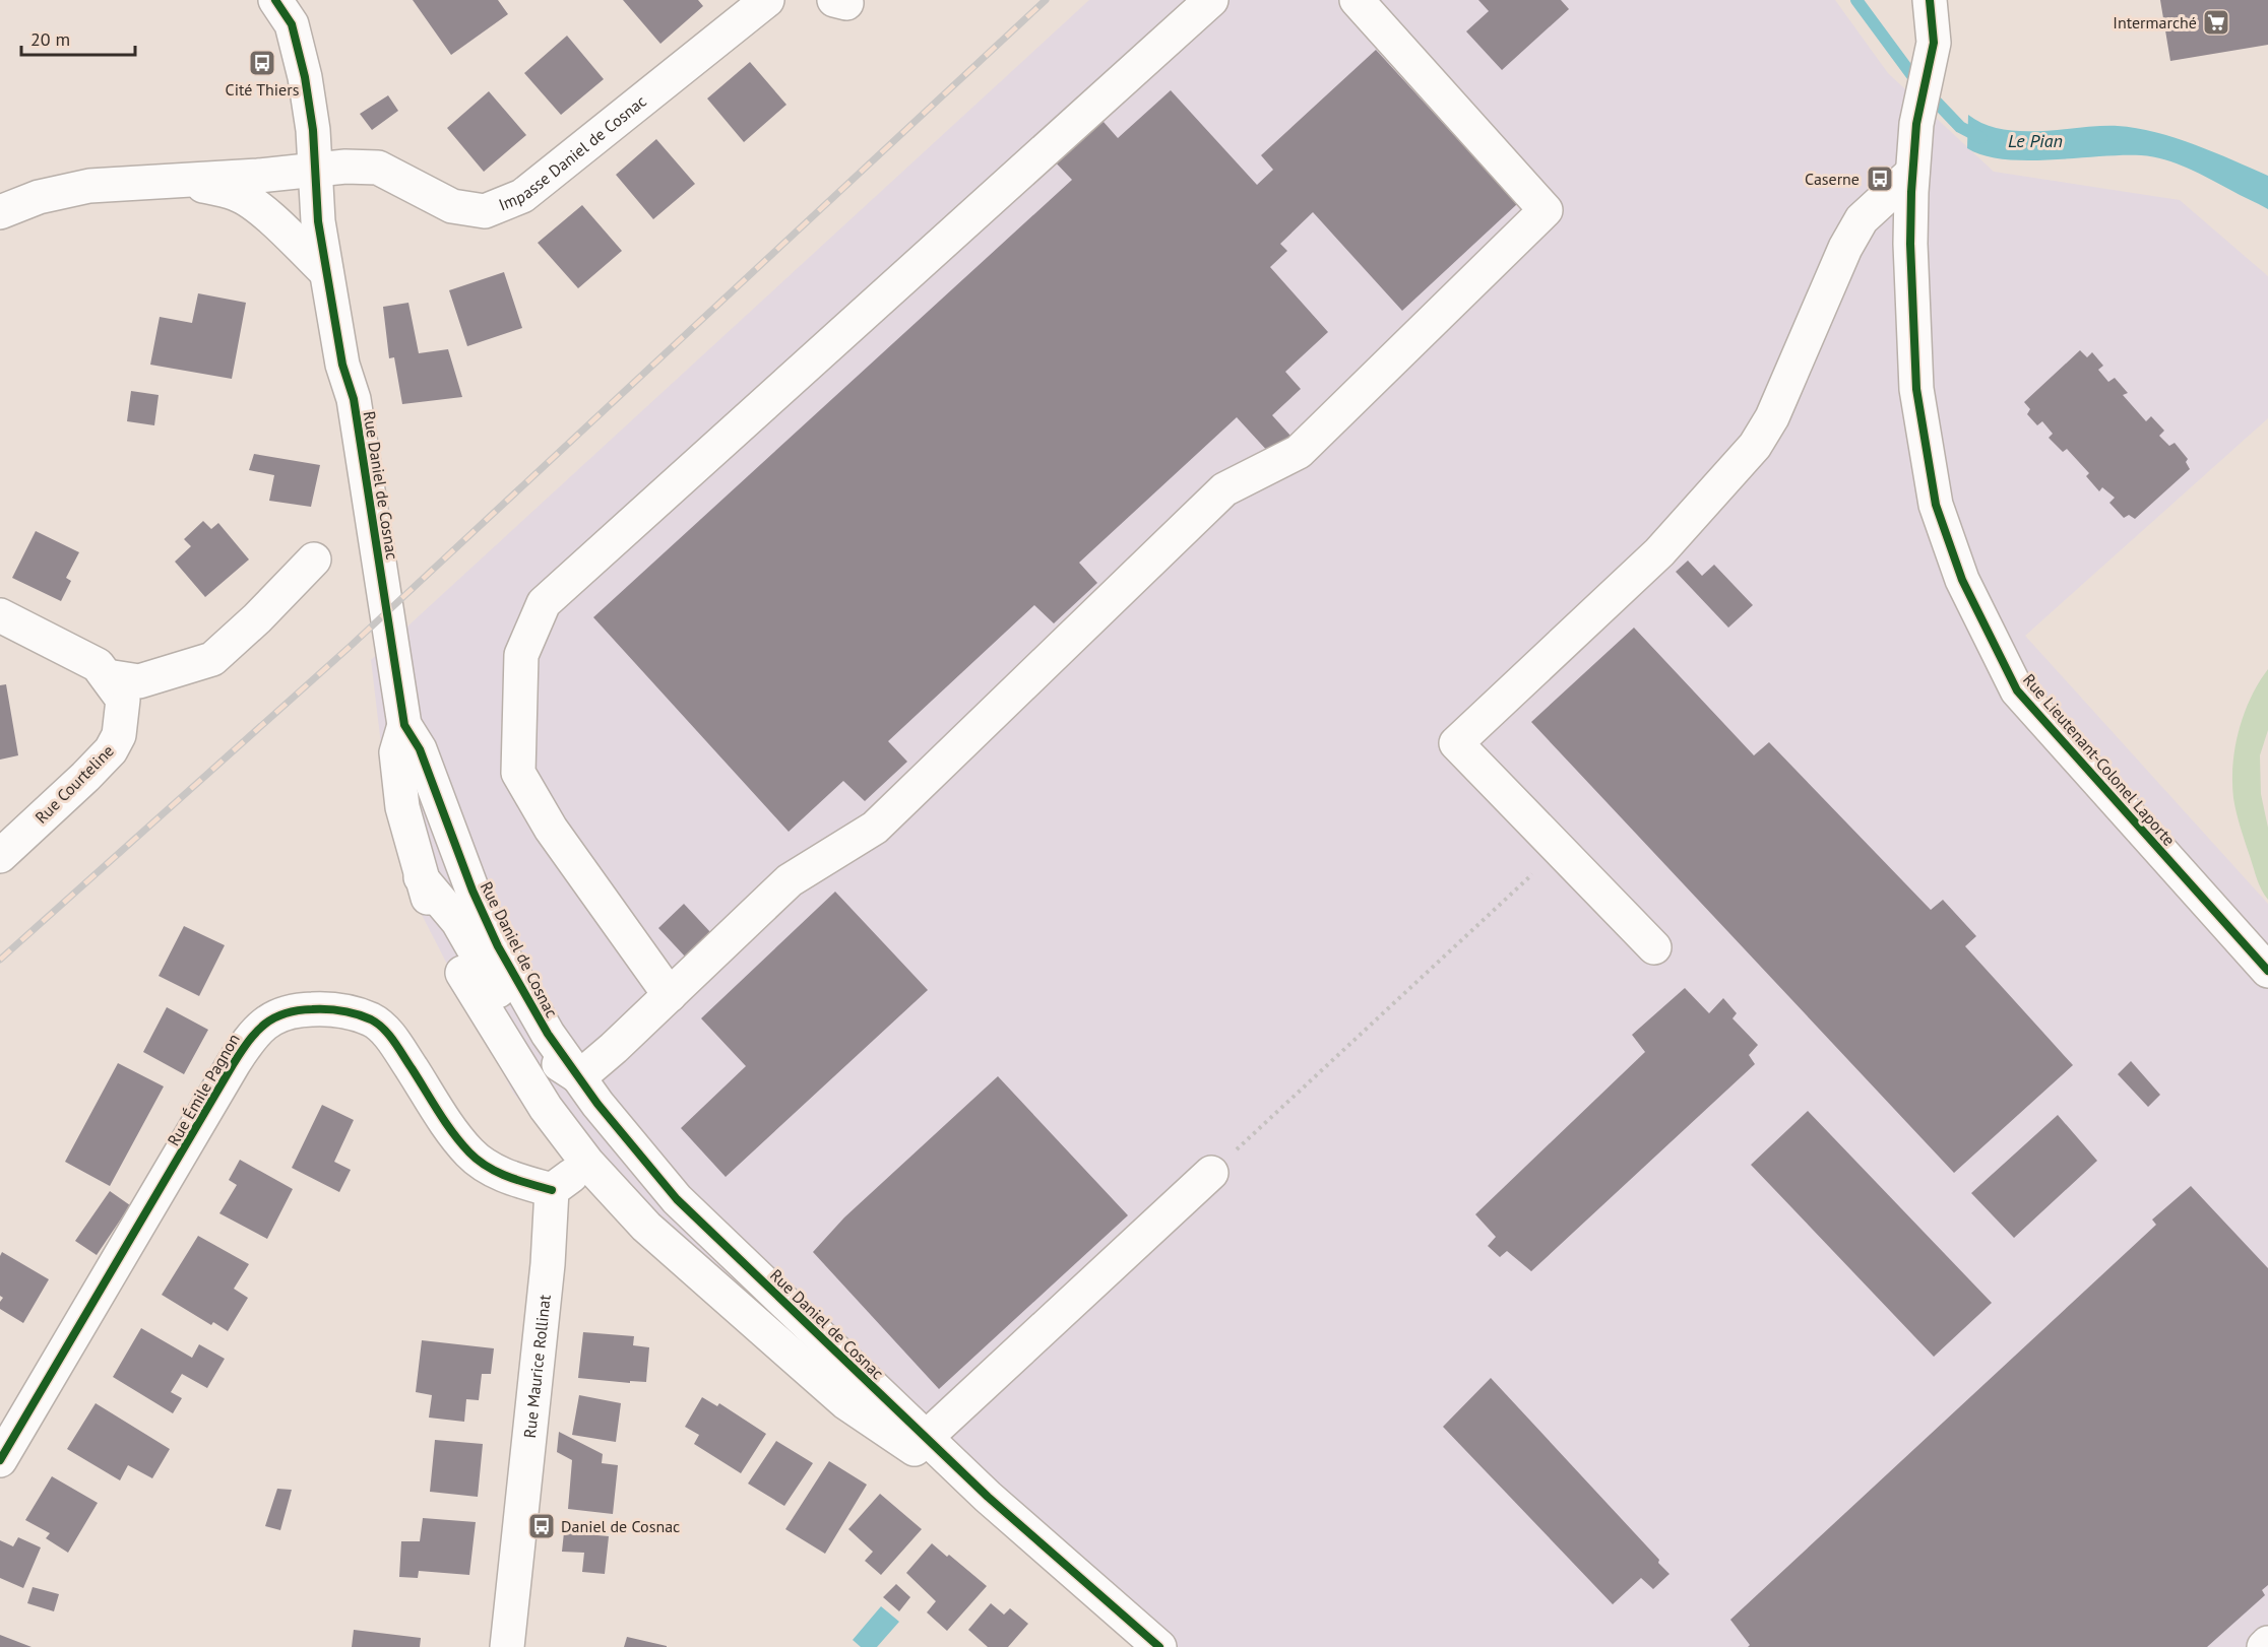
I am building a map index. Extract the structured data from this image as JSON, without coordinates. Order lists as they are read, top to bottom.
{
  "streets": {
    "street": [
      "Impasse Daniel de Cosnac",
      "Rue Daniel de Cosnac",
      "Rue Lieutenant-Colonel Laporte",
      "Rue Courteline",
      "Rue Émile Pagnon",
      "Rue Maurice Rollinat"
    ]
  },
  "crossings": [
    ["Impasse Daniel de Cosnac", "Rue Daniel de Cosnac"],
    ["Rue Émile Pagnon", "Rue Maurice Rollinat"]
  ],
  "water": ["Le Pian"],
  "places": {
    "supermarket": ["Intermarché"],
    "bus stop": ["Cité Thiers", "Caserne", "Daniel de Cosnac"]
  },
  "scale_bar": "20 m"
}
